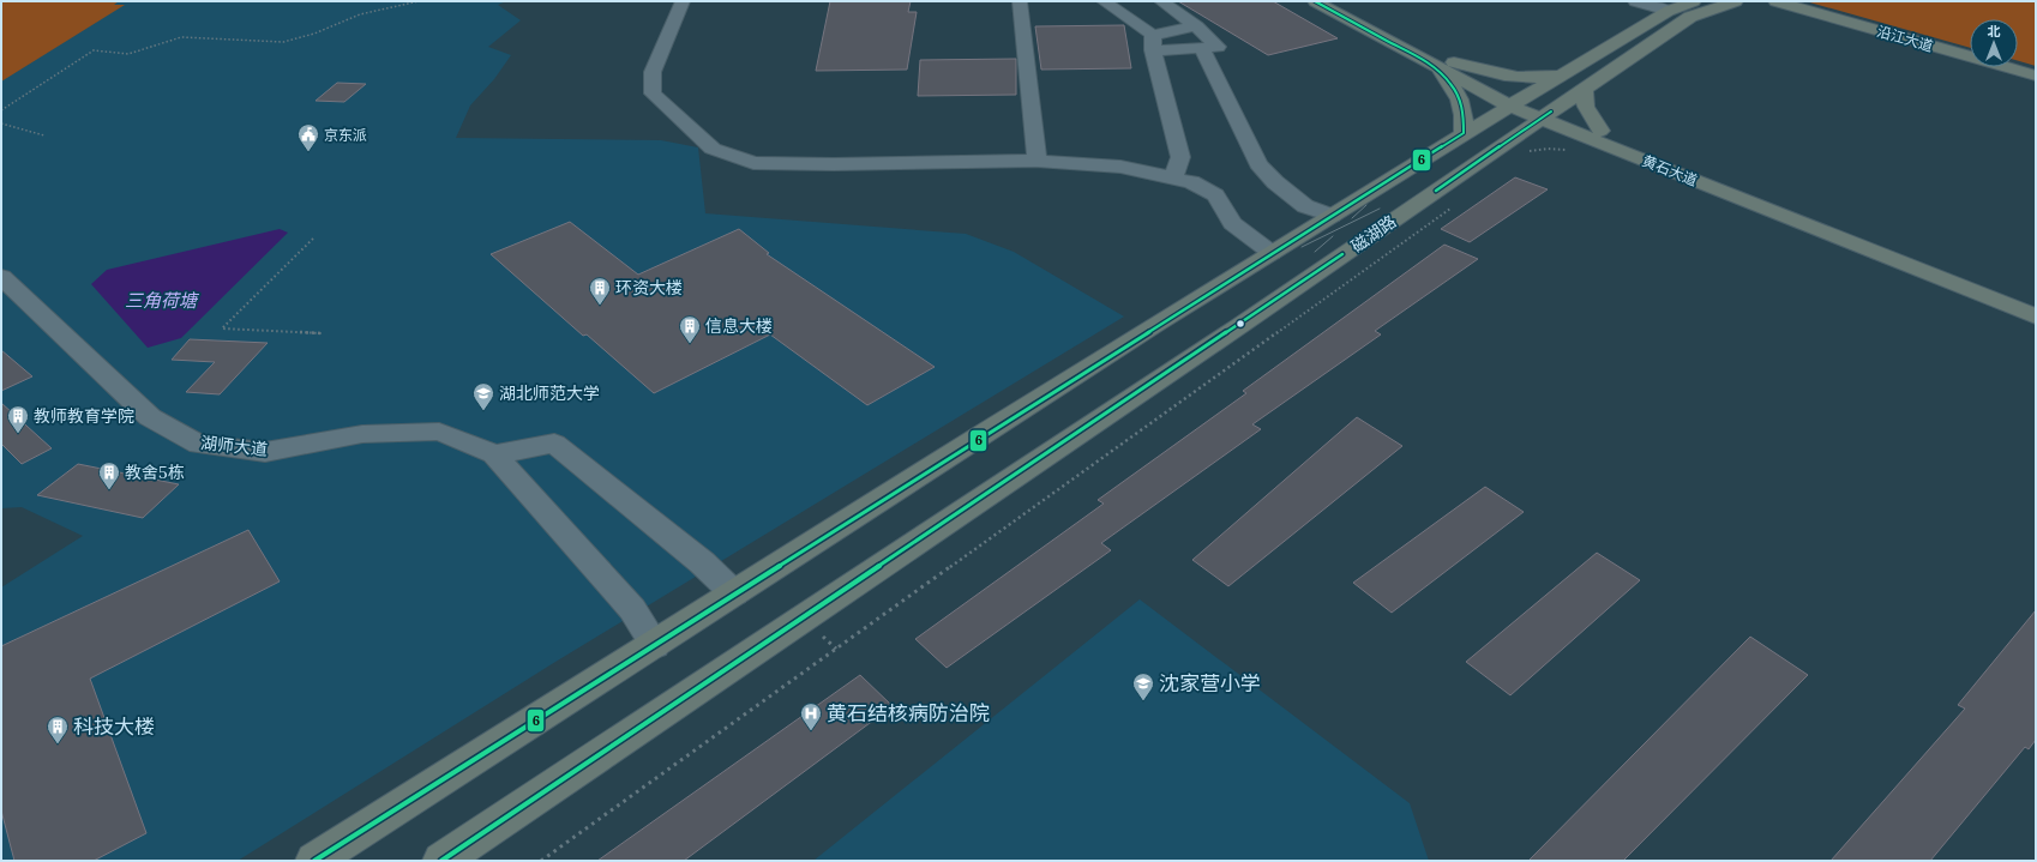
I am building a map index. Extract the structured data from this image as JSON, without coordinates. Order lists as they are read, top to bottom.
{
  "streets": {
    "main road": ["沿江大道", "黄石大道", "磁湖路"],
    "street": ["湖师大道"]
  },
  "crossings": [
    ["黄石大道", "磁湖路"]
  ],
  "water": ["三角荷塘"],
  "places": {
    "public building": ["京东派"],
    "building": [
      "环资大楼",
      "信息大楼",
      "教师教育学院",
      "教舍5栋",
      "科技大楼"
    ],
    "school or university": ["湖北师范大学", "沈家营小学"],
    "hospital": ["黄石结核病防治院"]
  },
  "lines": ["transit line 6"],
  "north": "top"
}
